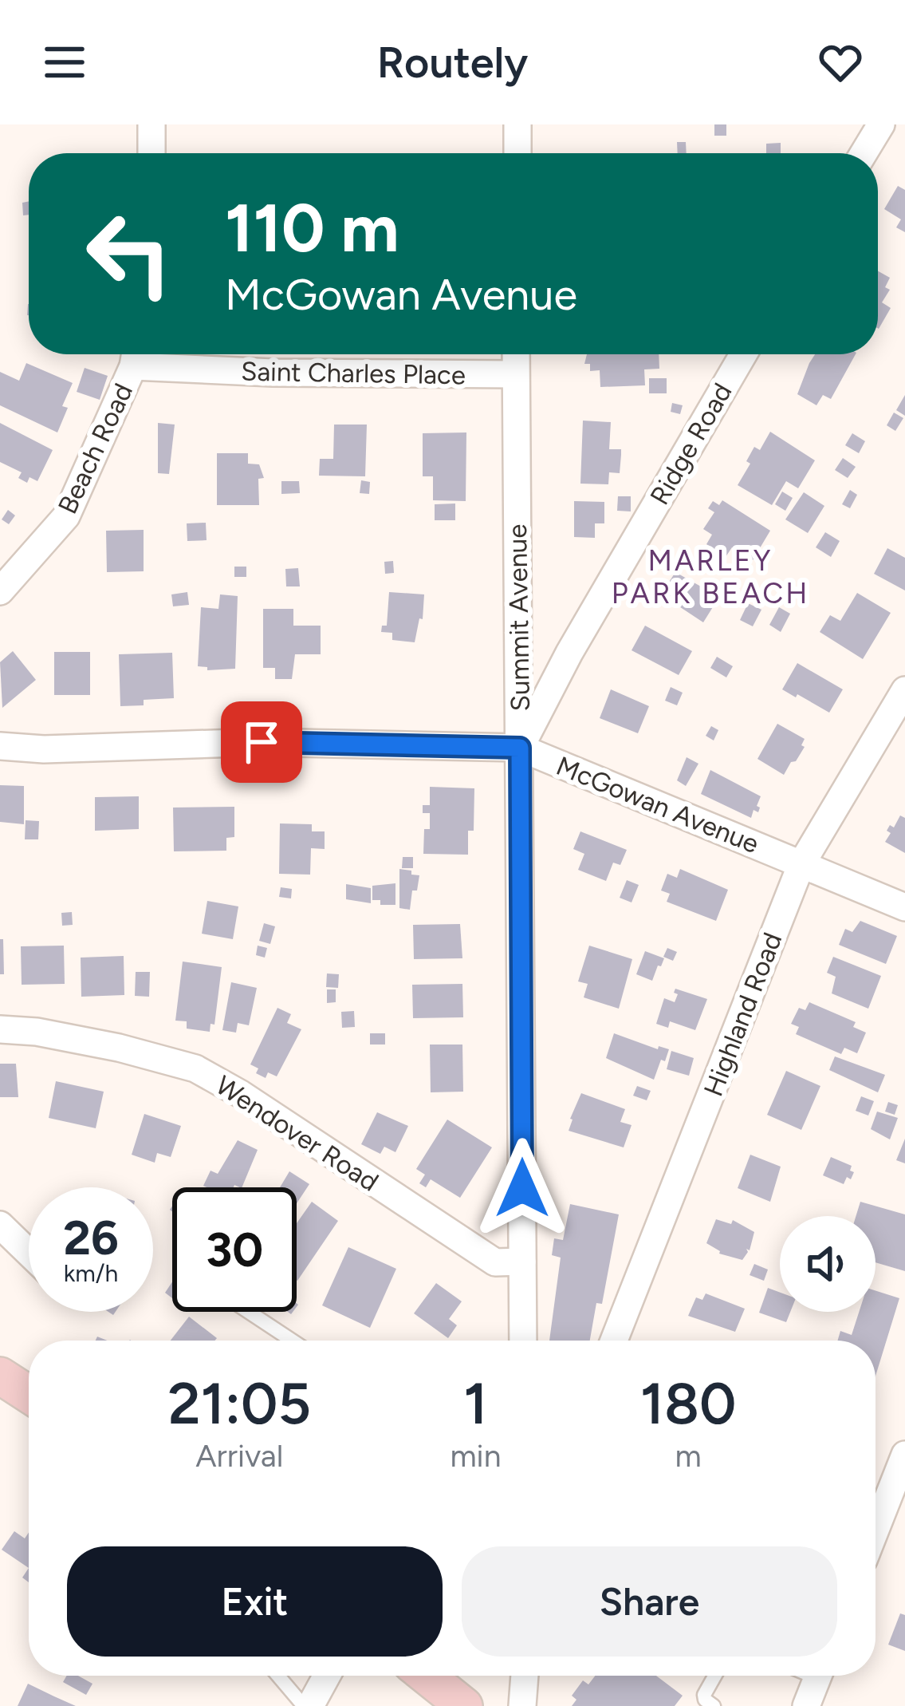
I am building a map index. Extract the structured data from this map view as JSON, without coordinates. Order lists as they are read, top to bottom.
{
  "streets": {
    "street": [
      "Saint Charles Place",
      "Ridge Road",
      "Beach Road",
      "Summit Avenue",
      "McGowan Avenue",
      "Highland Road",
      "Wendover Road"
    ]
  },
  "crossings": [
    ["Saint Charles Place", "Beach Road"],
    ["Saint Charles Place", "Summit Avenue"],
    ["Ridge Road", "Summit Avenue"],
    ["Ridge Road", "McGowan Avenue"],
    ["Summit Avenue", "McGowan Avenue"],
    ["Summit Avenue", "Wendover Road"],
    ["McGowan Avenue", "Highland Road"]
  ],
  "districts": ["MARLEY PARK BEACH"],
  "page": {
    "header": "Routely",
    "turn": ["110 m", "McGowan Avenue"],
    "speed": "26 km/h",
    "limit": "30",
    "eta": [
      "21:05",
      "Arrival",
      "1",
      "min",
      "180",
      "m"
    ],
    "buttons": ["Exit", "Share"]
  }
}
